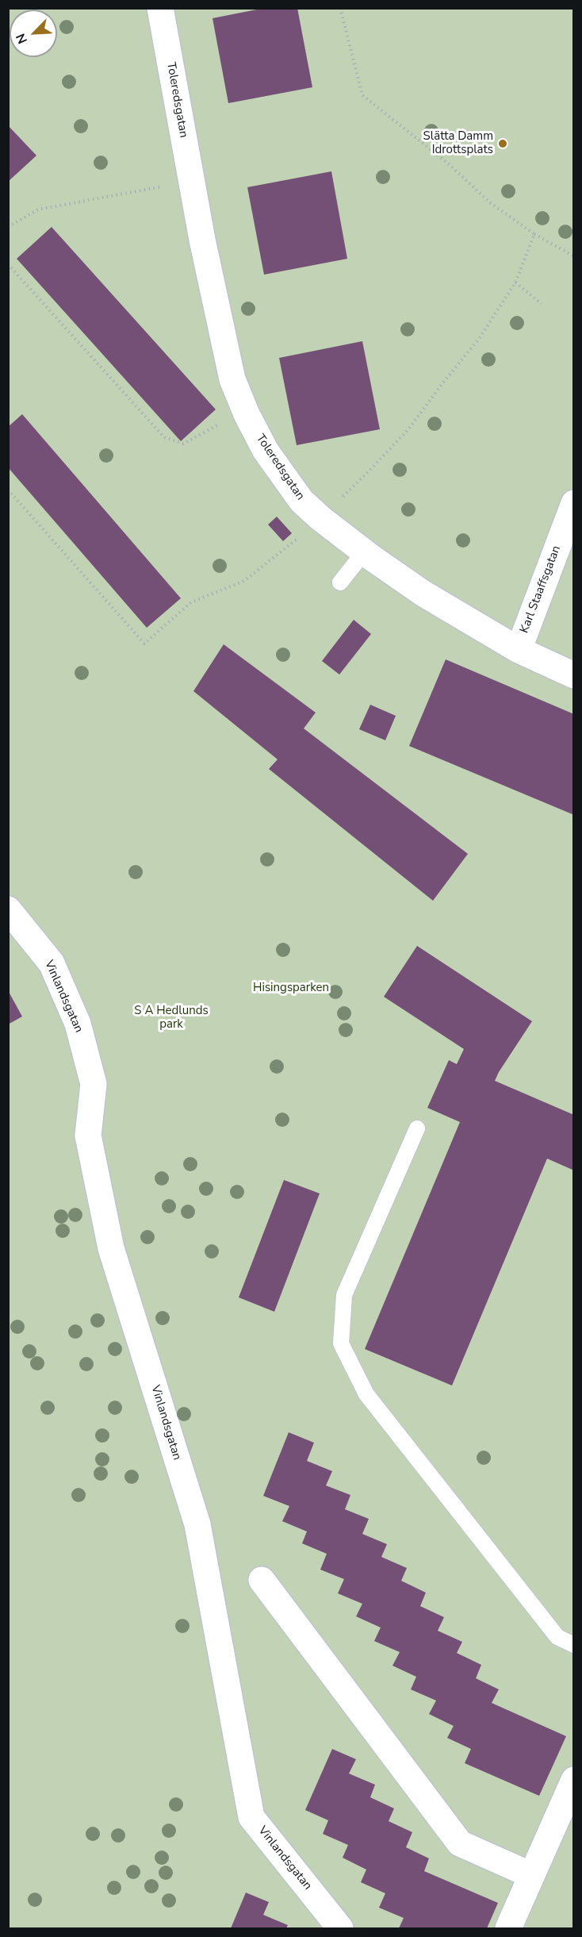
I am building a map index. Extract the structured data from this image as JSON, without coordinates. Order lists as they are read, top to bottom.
{
  "streets": {
    "street": ["Toleredsgatan", "Karl Staaffsgatan", "Vinlandsgatan"]
  },
  "crossings": [
    ["Toleredsgatan", "Karl Staaffsgatan"]
  ],
  "parks": ["Hisingsparken", "S A Hedlunds park"],
  "places": ["Slätta Damm Idrottsplats"],
  "north": "bottom left"
}
